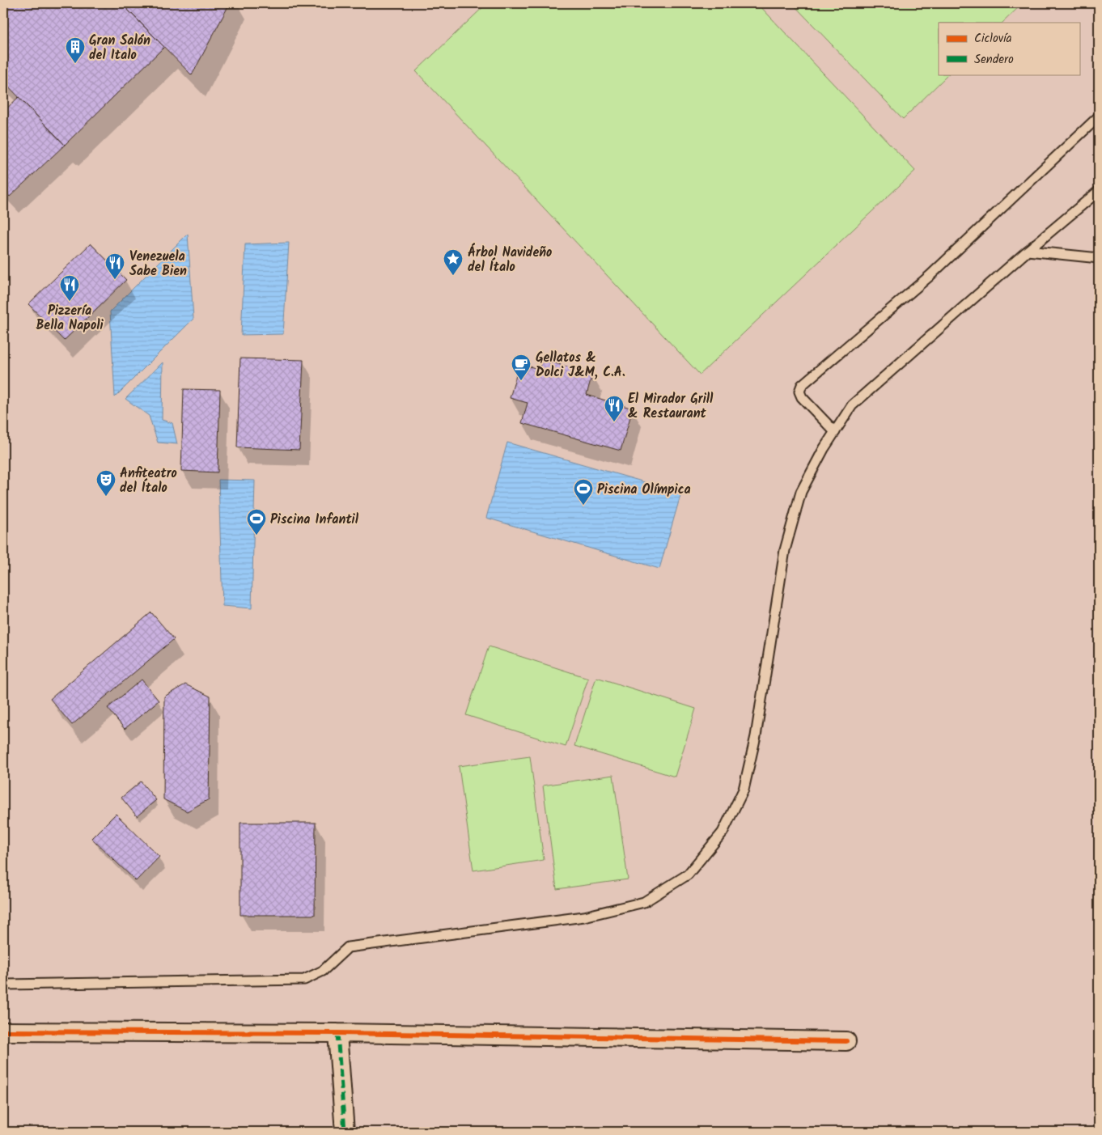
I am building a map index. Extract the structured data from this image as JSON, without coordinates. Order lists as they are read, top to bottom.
{
  "places": {
    "building": ["Gran Salón del Italo"],
    "place": ["Árbol Navideño del Ítalo"],
    "restaurant": ["Venezuela Sabe Bien", "Pizzería Bella Napoli", "El Mirador Grill & Restaurant"],
    "cafe": ["Gellatos & Dolci J&M, C.A."],
    "theatre": ["Anfiteatro del Ítalo"],
    "sports": ["Piscina Olímpica", "Piscina Infantil"]
  },
  "legend": ["Ciclovía", "Sendero"]
}
